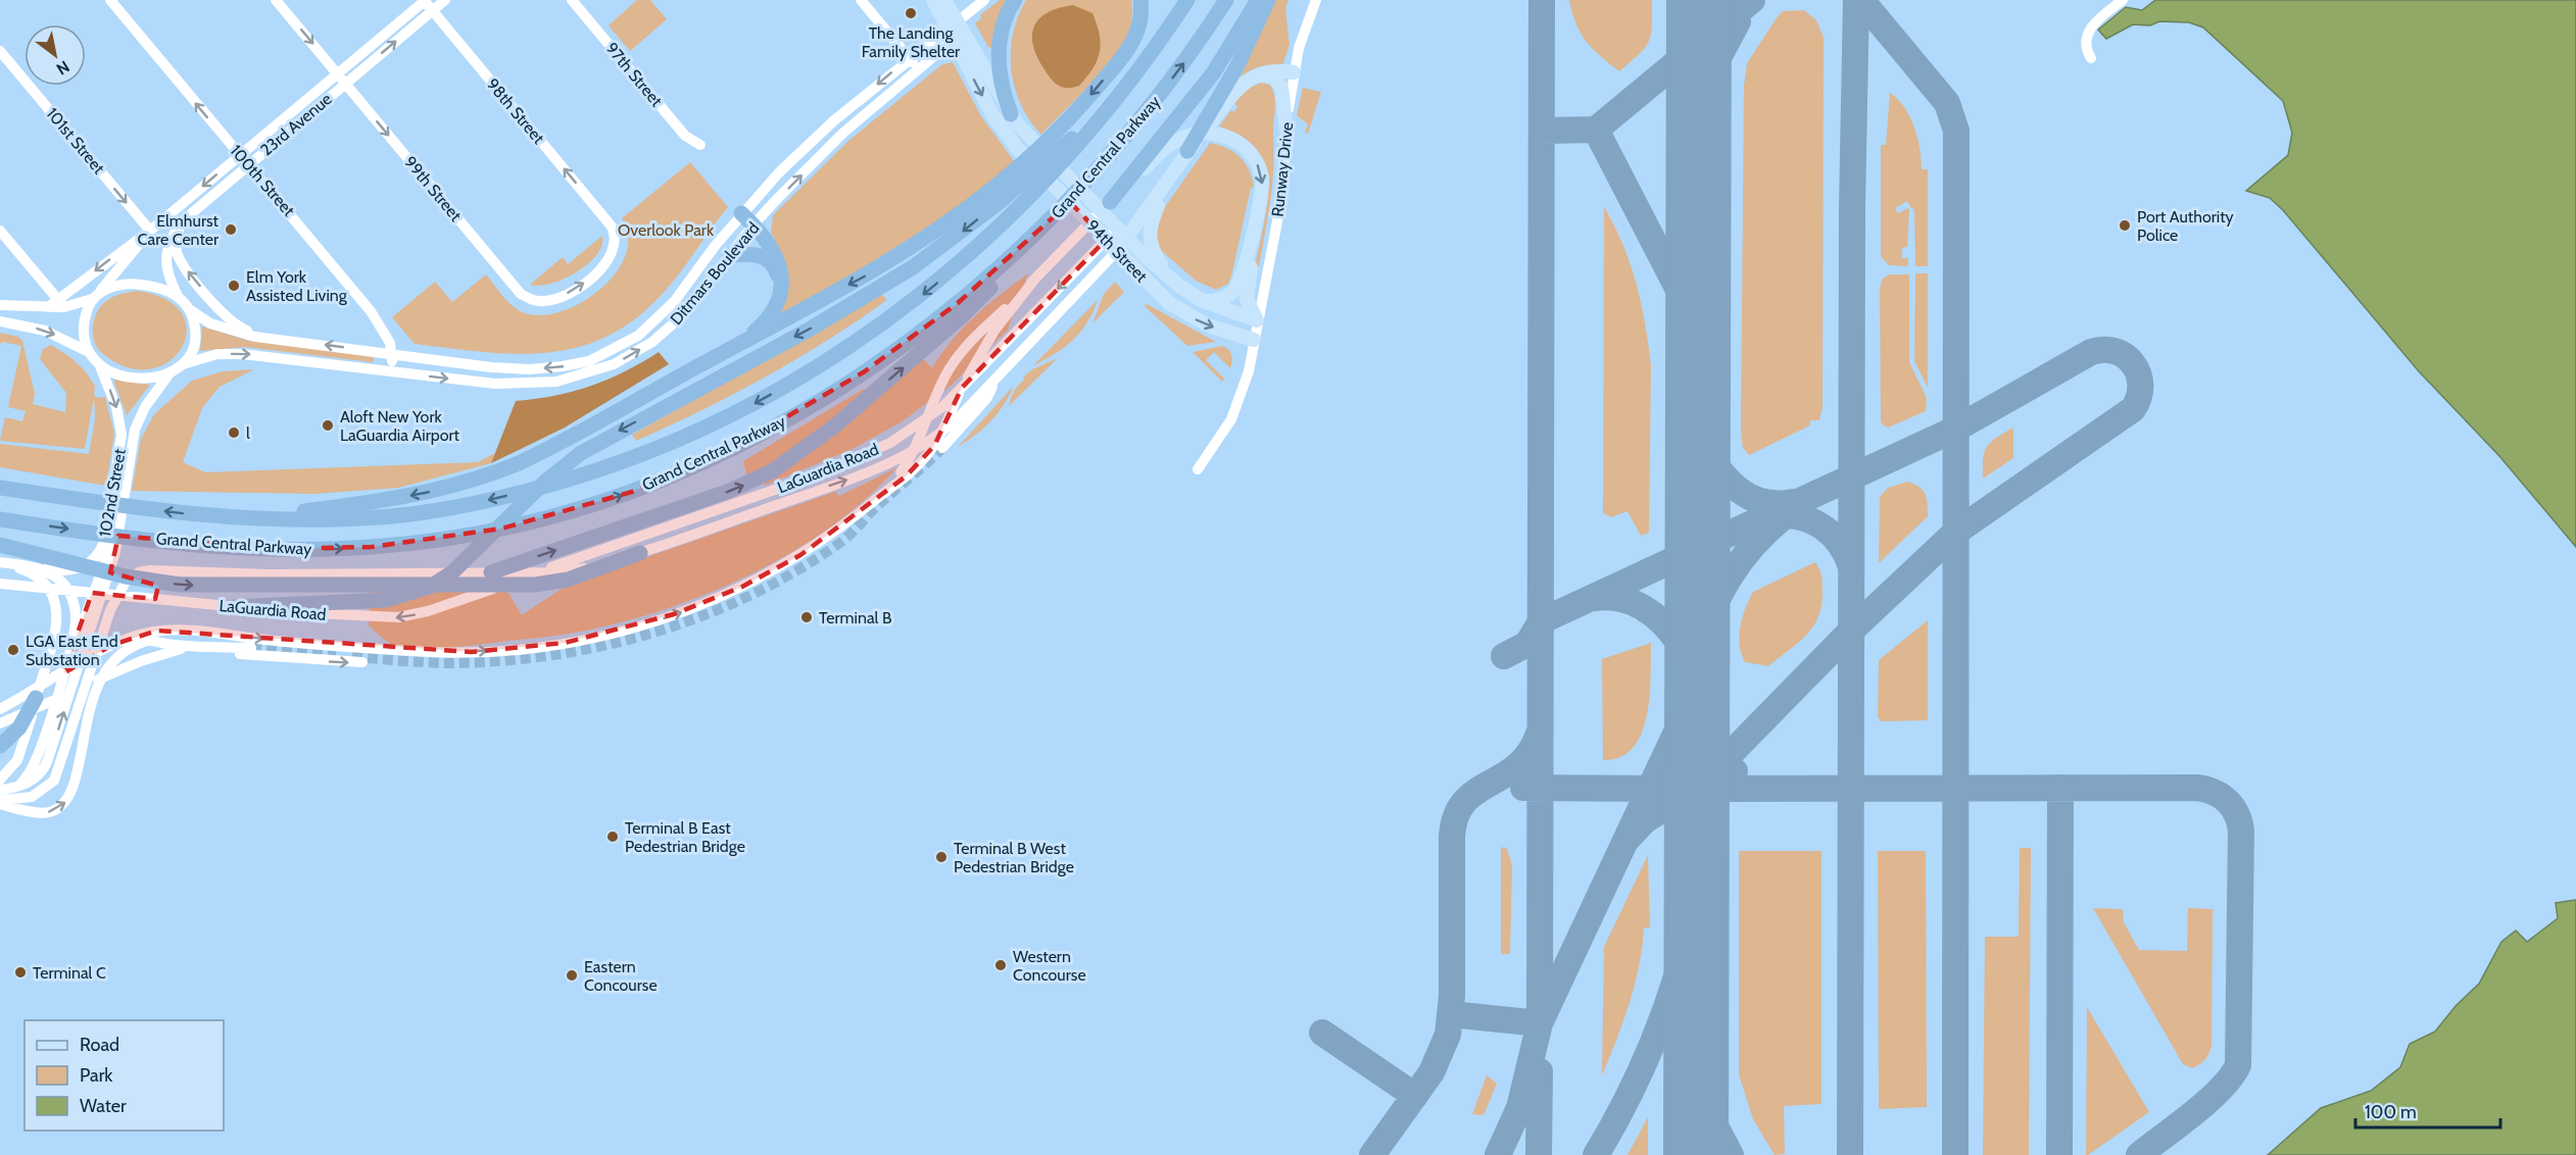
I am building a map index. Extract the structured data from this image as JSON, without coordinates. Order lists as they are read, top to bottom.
{
  "streets": {
    "highway": ["Grand Central Parkway"],
    "main road": ["94th Street"],
    "street": [
      "97th Street",
      "98th Street",
      "23rd Avenue",
      "101st Street",
      "Runway Drive",
      "100th Street",
      "99th Street",
      "Ditmars Boulevard",
      "LaGuardia Road",
      "102nd Street"
    ]
  },
  "crossings": [
    ["98th Street", "23rd Avenue"],
    ["98th Street", "99th Street"],
    ["23rd Avenue", "101st Street"],
    ["23rd Avenue", "100th Street"],
    ["23rd Avenue", "99th Street"],
    ["23rd Avenue", "Ditmars Boulevard"],
    ["23rd Avenue", "102nd Street"],
    ["Runway Drive", "94th Street"],
    ["100th Street", "Ditmars Boulevard"],
    ["94th Street", "Ditmars Boulevard"],
    ["94th Street", "LaGuardia Road"],
    ["Ditmars Boulevard", "102nd Street"]
  ],
  "one_way": ["101st Street", "100th Street", "99th Street"],
  "parks": ["Overlook Park"],
  "places": [
    "The Landing Family Shelter",
    "Port Authority Police",
    "Elmhurst Care Center",
    "Elm York Assisted Living",
    "Aloft New York LaGuardia Airport",
    "l",
    "Terminal B",
    "LGA East End Substation",
    "Terminal B East Pedestrian Bridge",
    "Terminal B West Pedestrian Bridge",
    "Western Concourse",
    "Terminal C",
    "Eastern Concourse"
  ],
  "legend": ["Road", "Park", "Water"],
  "scale_bar": "100 m",
  "north": "bottom right"
}
